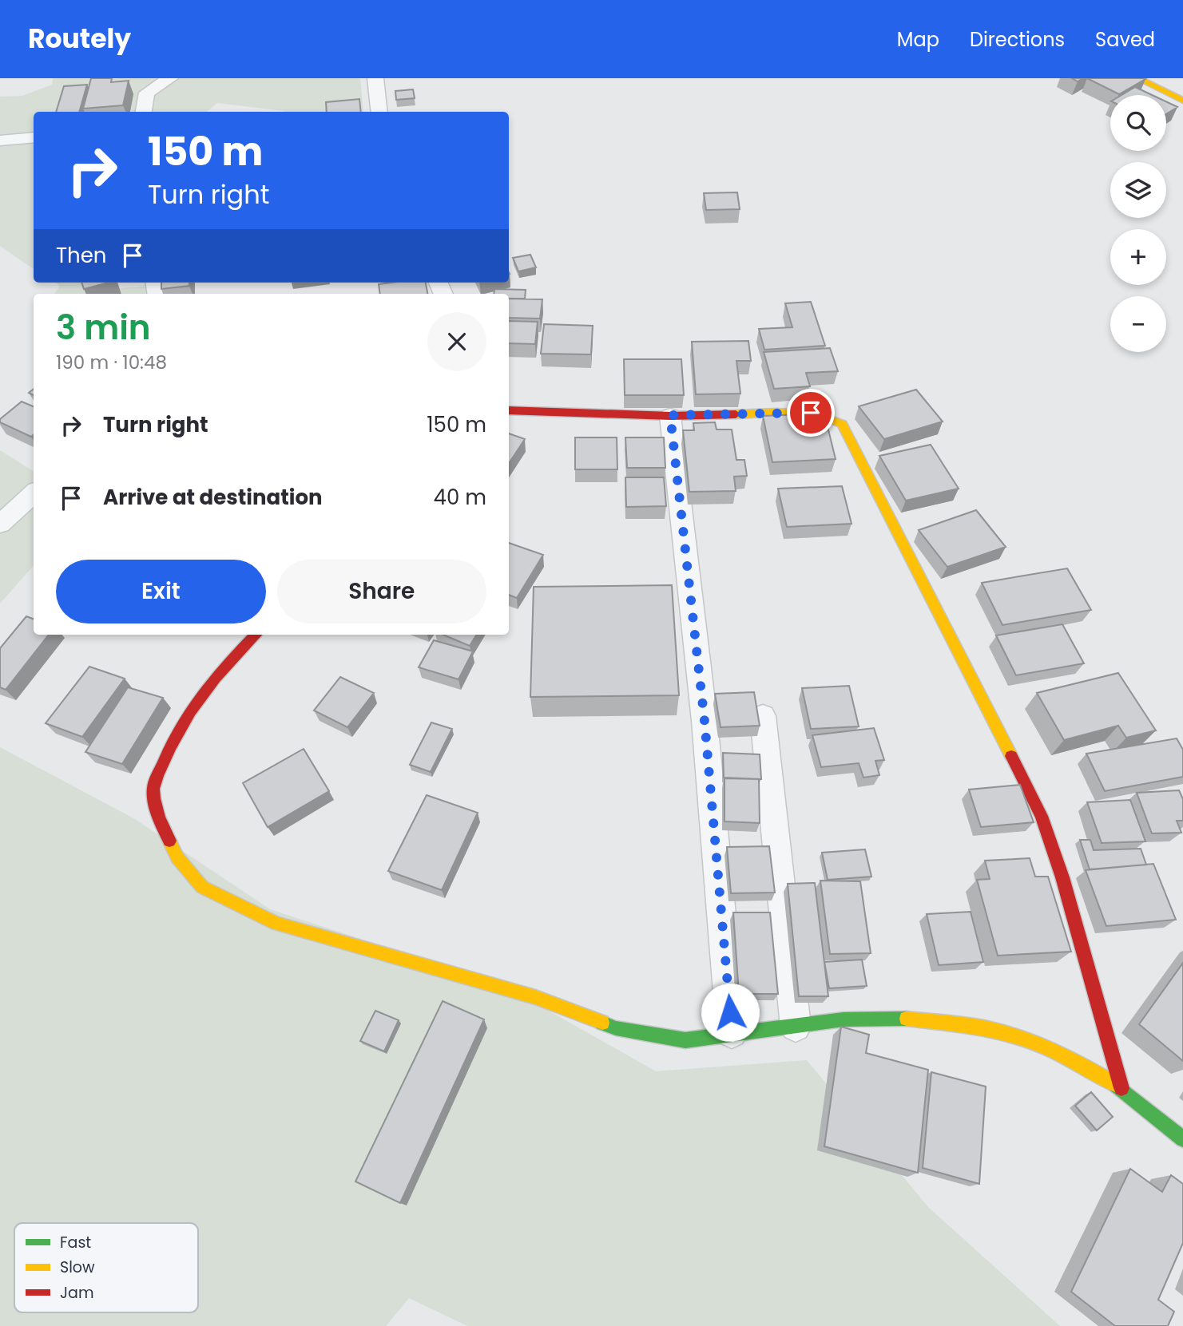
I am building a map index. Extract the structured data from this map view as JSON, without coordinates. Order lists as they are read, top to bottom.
{
  "legend": ["Fast", "Slow", "Jam"],
  "page": {
    "header": "Routely",
    "nav": ["Map", "Directions", "Saved"],
    "map_buttons": ["+", "−"],
    "turn": ["150 m", "Turn right"],
    "then": "Then",
    "heading": ["3 min", "190 m · 10:48"],
    "list": [
      {
        "name": "Turn right",
        "value": "150 m"
      },
      {
        "name": "Arrive at destination",
        "value": "40 m"
      }
    ],
    "buttons": ["Exit", "Share"]
  }
}
